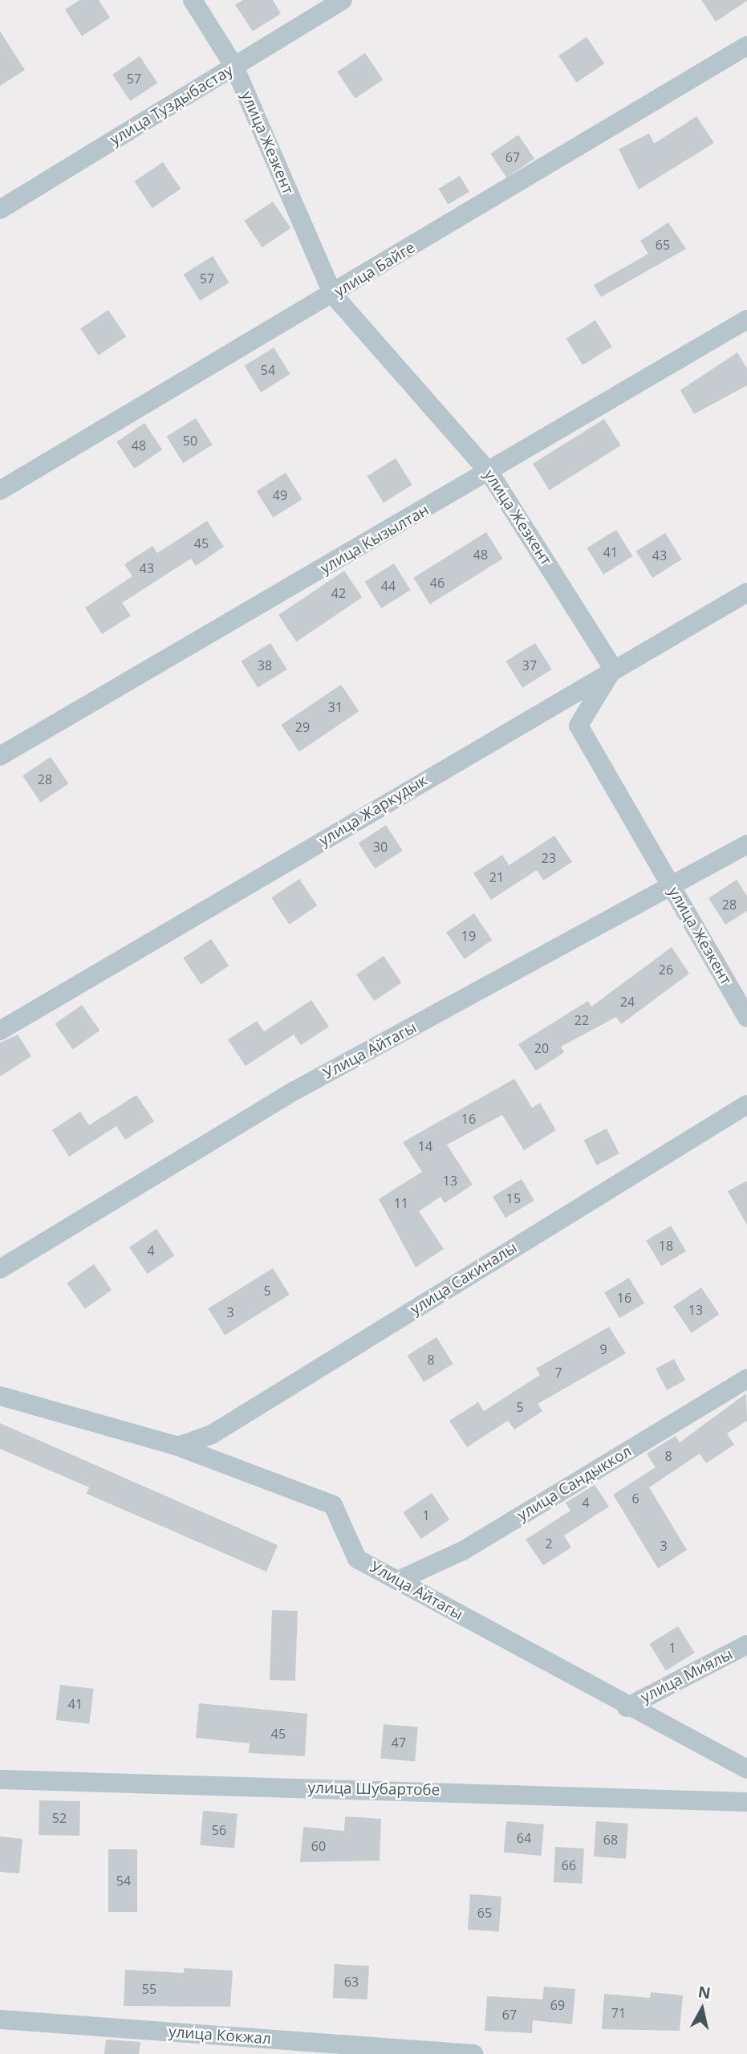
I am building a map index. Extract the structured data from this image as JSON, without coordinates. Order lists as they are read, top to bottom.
{
  "streets": {
    "street": [
      "улица Туздыбастау",
      "улица Жезкент",
      "улица Байге",
      "улица Кызылтан",
      "улица Жаркудык",
      "Улица Айтагы",
      "улица Сакиналы",
      "улица Сандыккол",
      "улица Миялы",
      "улица Шубартобе",
      "улица Кокжал"
    ]
  },
  "crossings": [
    ["улица Туздыбастау", "улица Жезкент"],
    ["улица Жезкент", "улица Байге"],
    ["улица Жезкент", "улица Кызылтан"],
    ["улица Жезкент", "улица Жаркудык"],
    ["улица Жезкент", "Улица Айтагы"],
    ["Улица Айтагы", "улица Сакиналы"],
    ["Улица Айтагы", "улица Сандыккол"],
    ["Улица Айтагы", "улица Миялы"]
  ],
  "house_numbers": [
    "57",
    "67",
    "65",
    "57",
    "54",
    "50",
    "48",
    "49",
    "45",
    "41",
    "48",
    "43",
    "43",
    "46",
    "44",
    "42",
    "38",
    "37",
    "31",
    "29",
    "28",
    "30",
    "23",
    "21",
    "28",
    "19",
    "26",
    "24",
    "22",
    "20",
    "16",
    "14",
    "13",
    "15",
    "11",
    "18",
    "4",
    "5",
    "16",
    "13",
    "3",
    "9",
    "8",
    "7",
    "5",
    "8",
    "6",
    "4",
    "1",
    "2",
    "3",
    "1",
    "41",
    "45",
    "47",
    "52",
    "56",
    "64",
    "68",
    "60",
    "66",
    "54",
    "65",
    "63",
    "55",
    "69",
    "71",
    "67"
  ],
  "north": "top"
}
